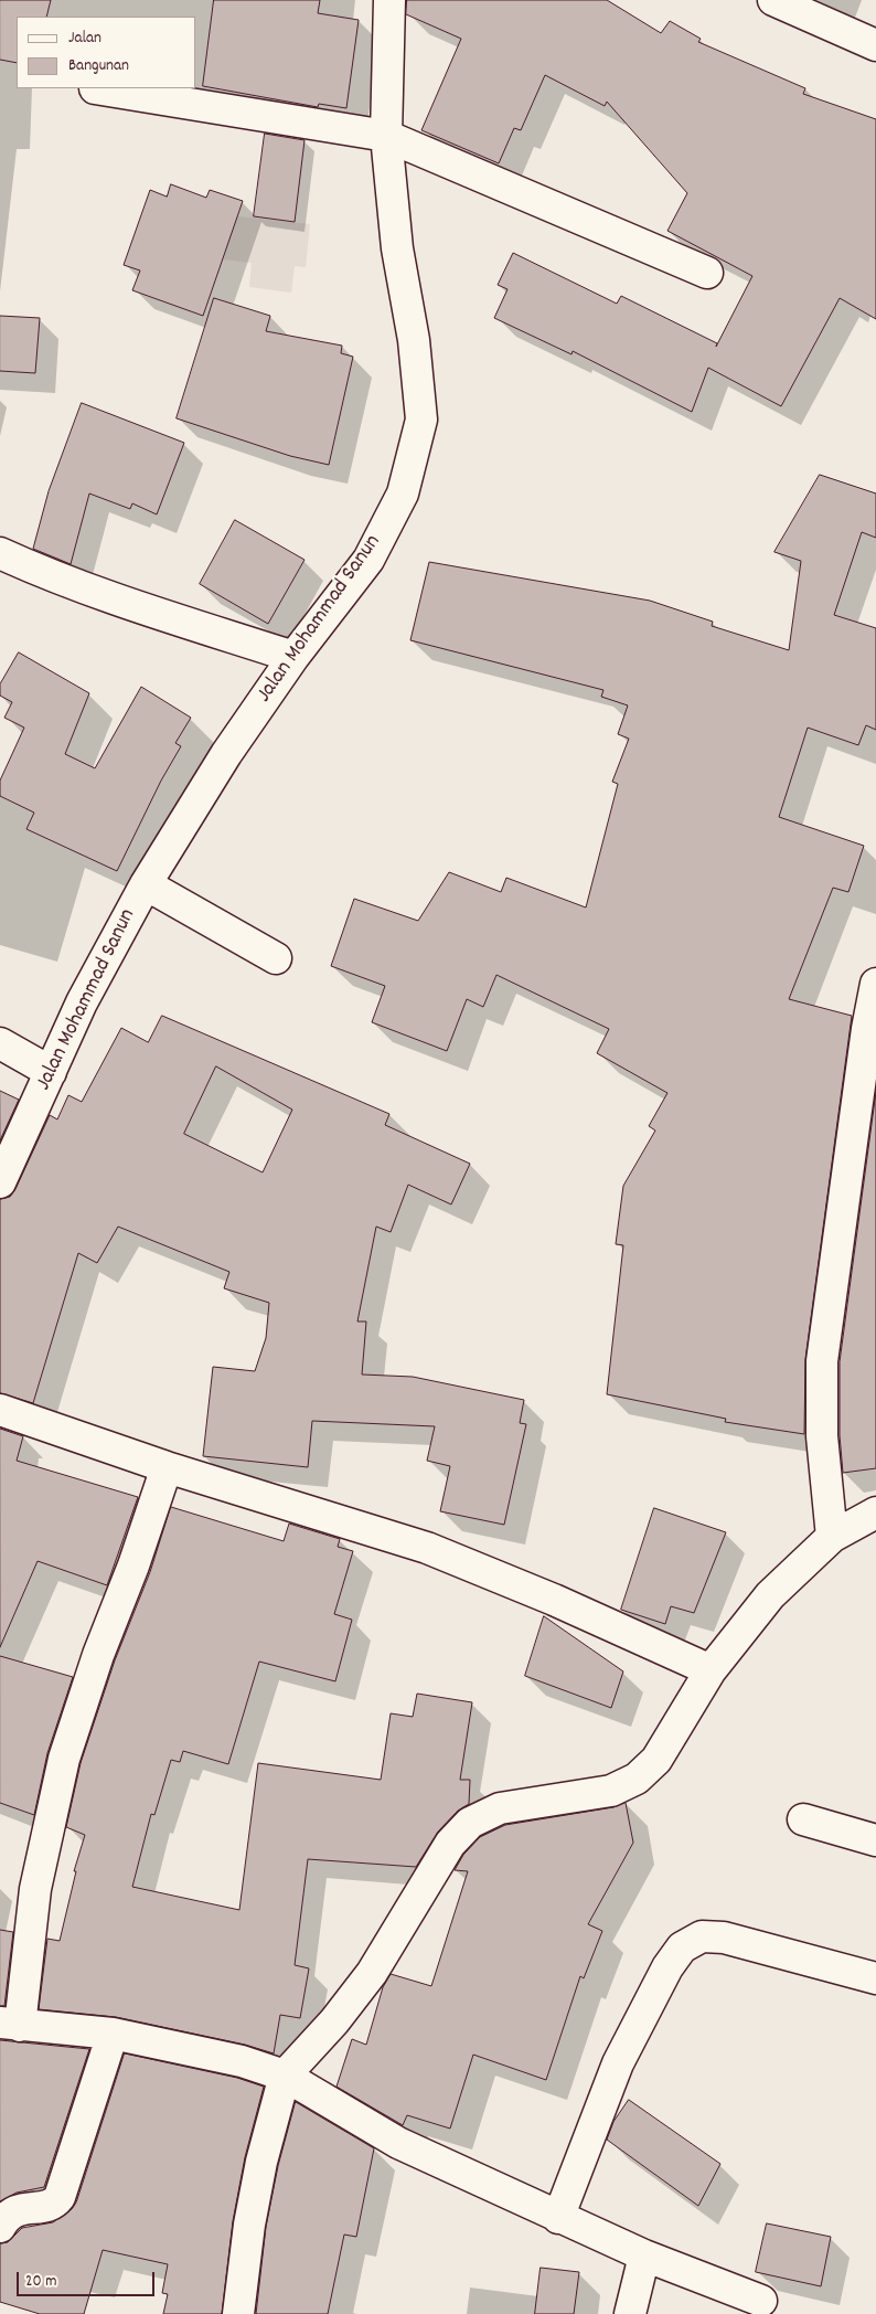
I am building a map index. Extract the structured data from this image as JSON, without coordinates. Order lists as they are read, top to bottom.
{
  "streets": {
    "street": ["Jalan Mohammad Sanun"]
  },
  "legend": ["Jalan", "Bangunan"],
  "scale_bar": "20 m"
}
